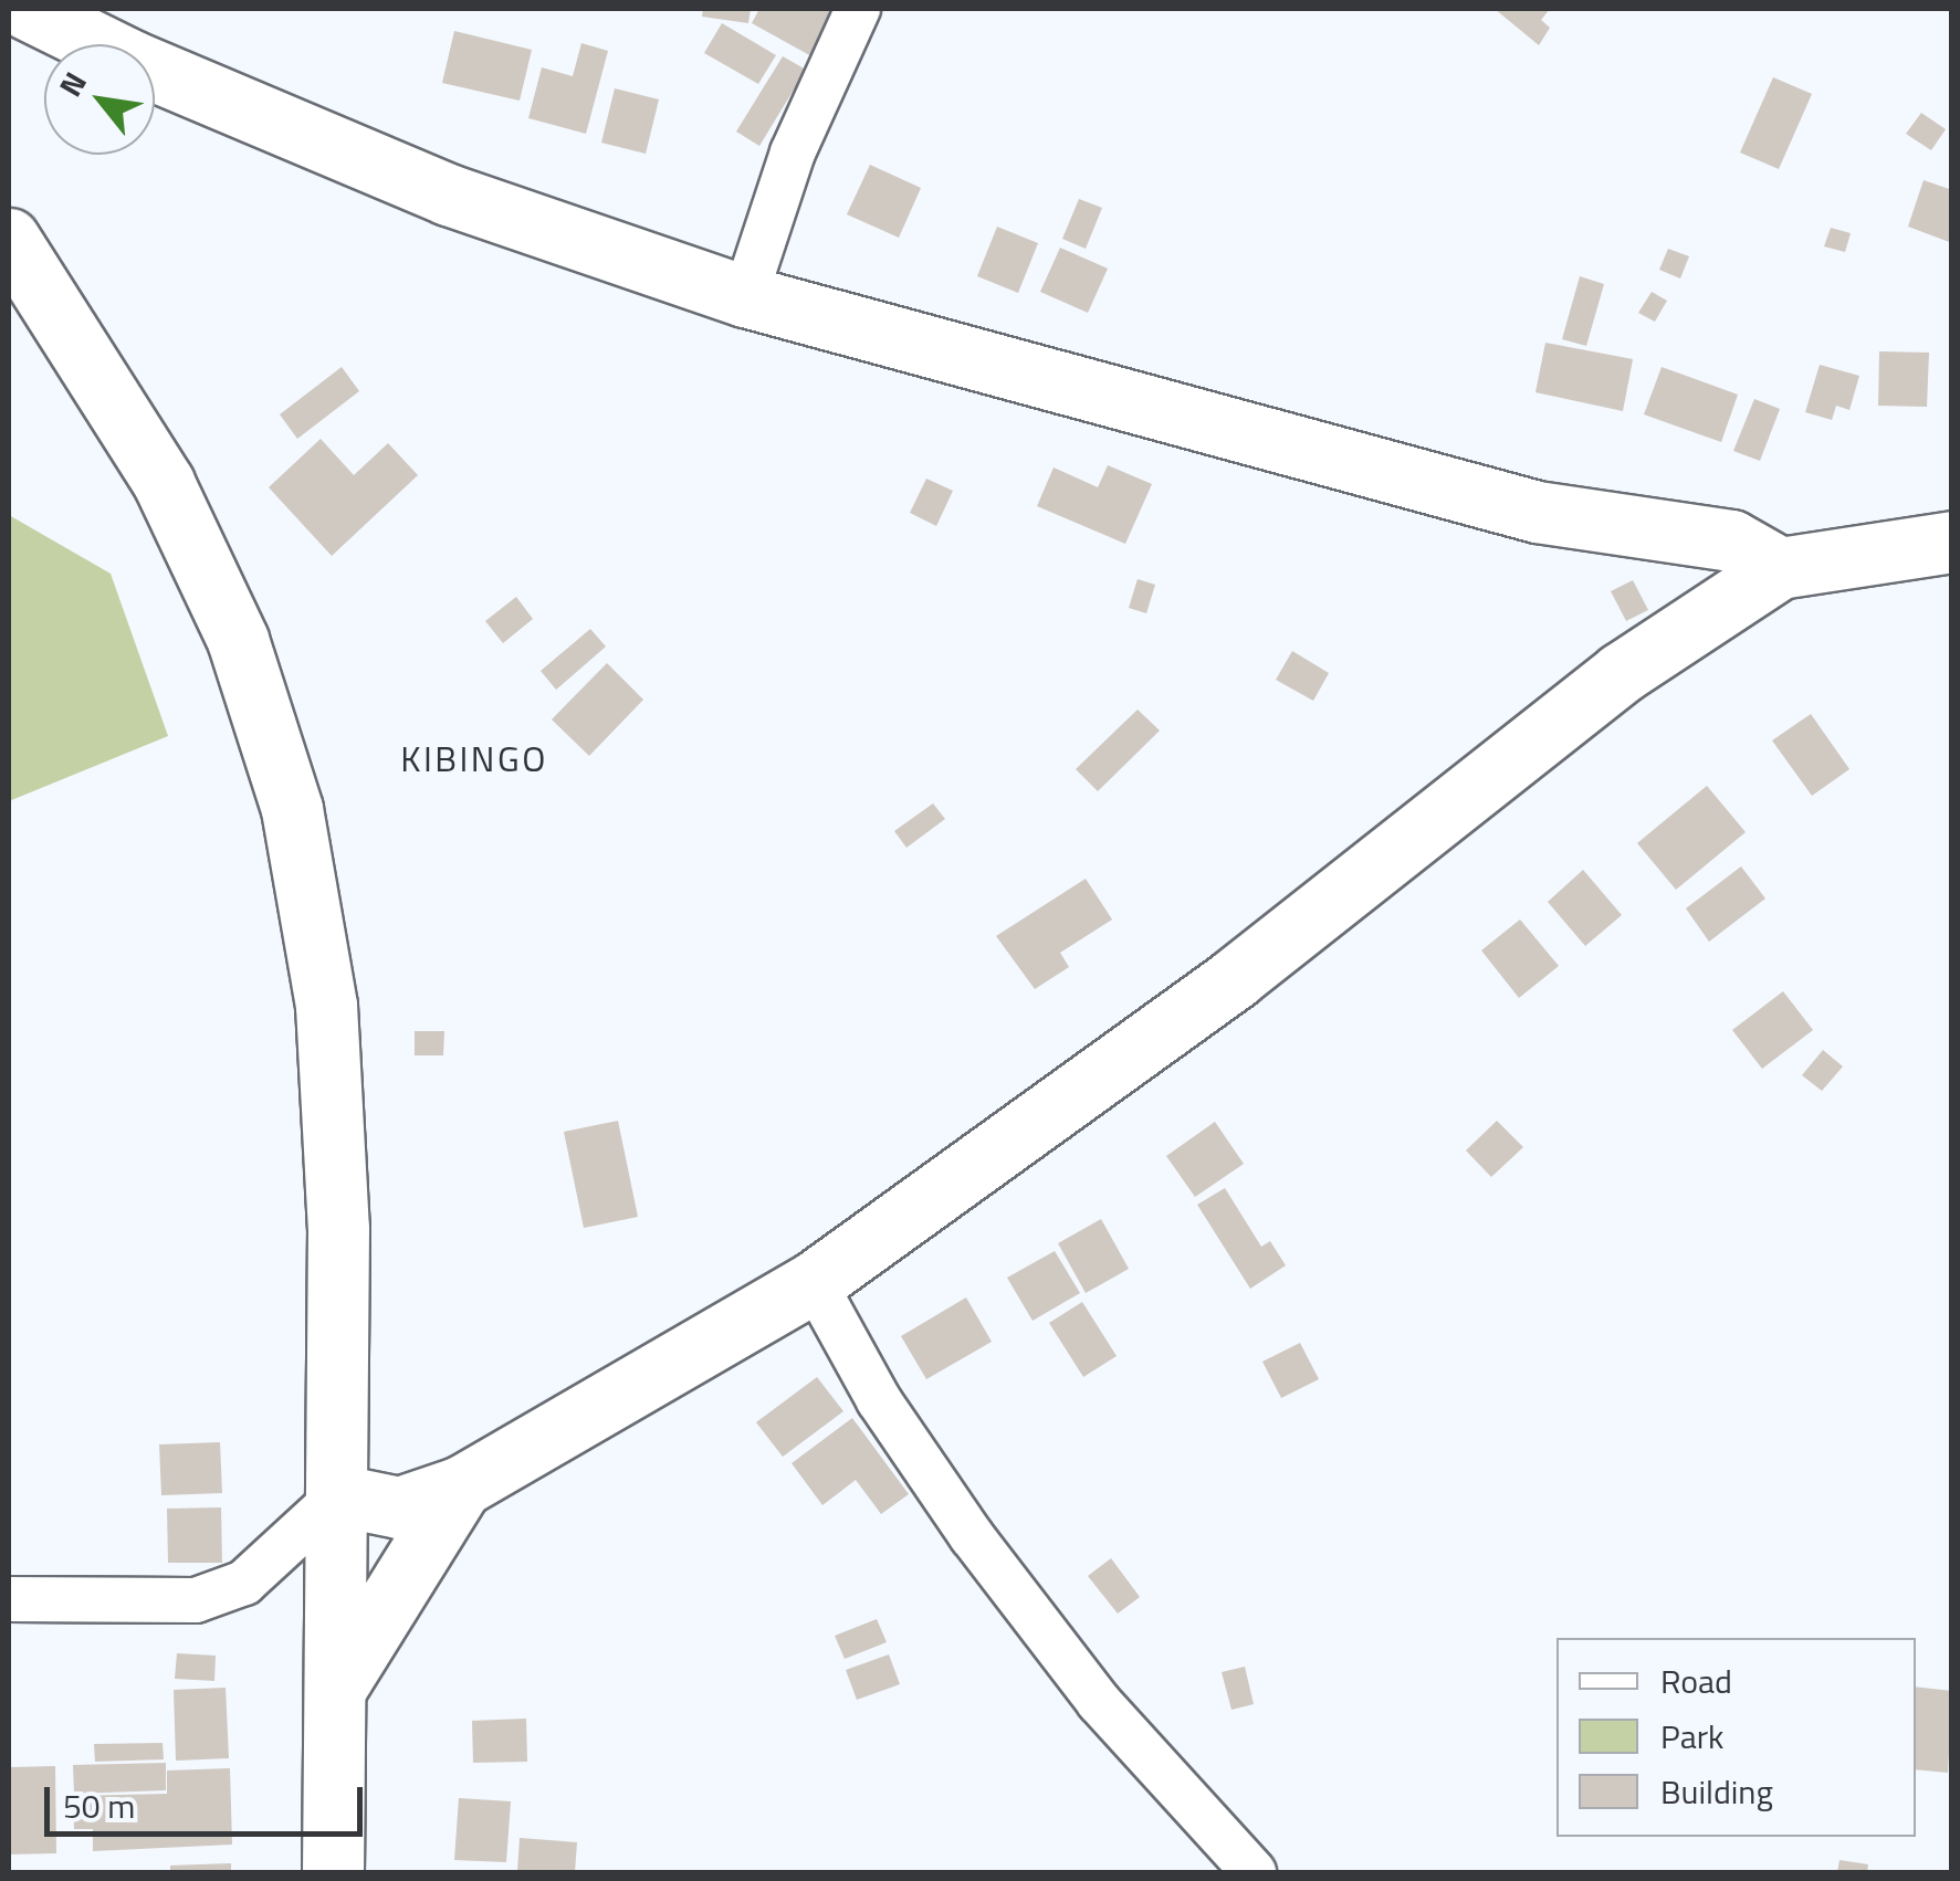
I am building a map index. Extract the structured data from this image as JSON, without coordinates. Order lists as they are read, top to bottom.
{
  "districts": ["KIBINGO"],
  "legend": ["Road", "Park", "Building"],
  "scale_bar": "50 m",
  "north": "top left"
}
